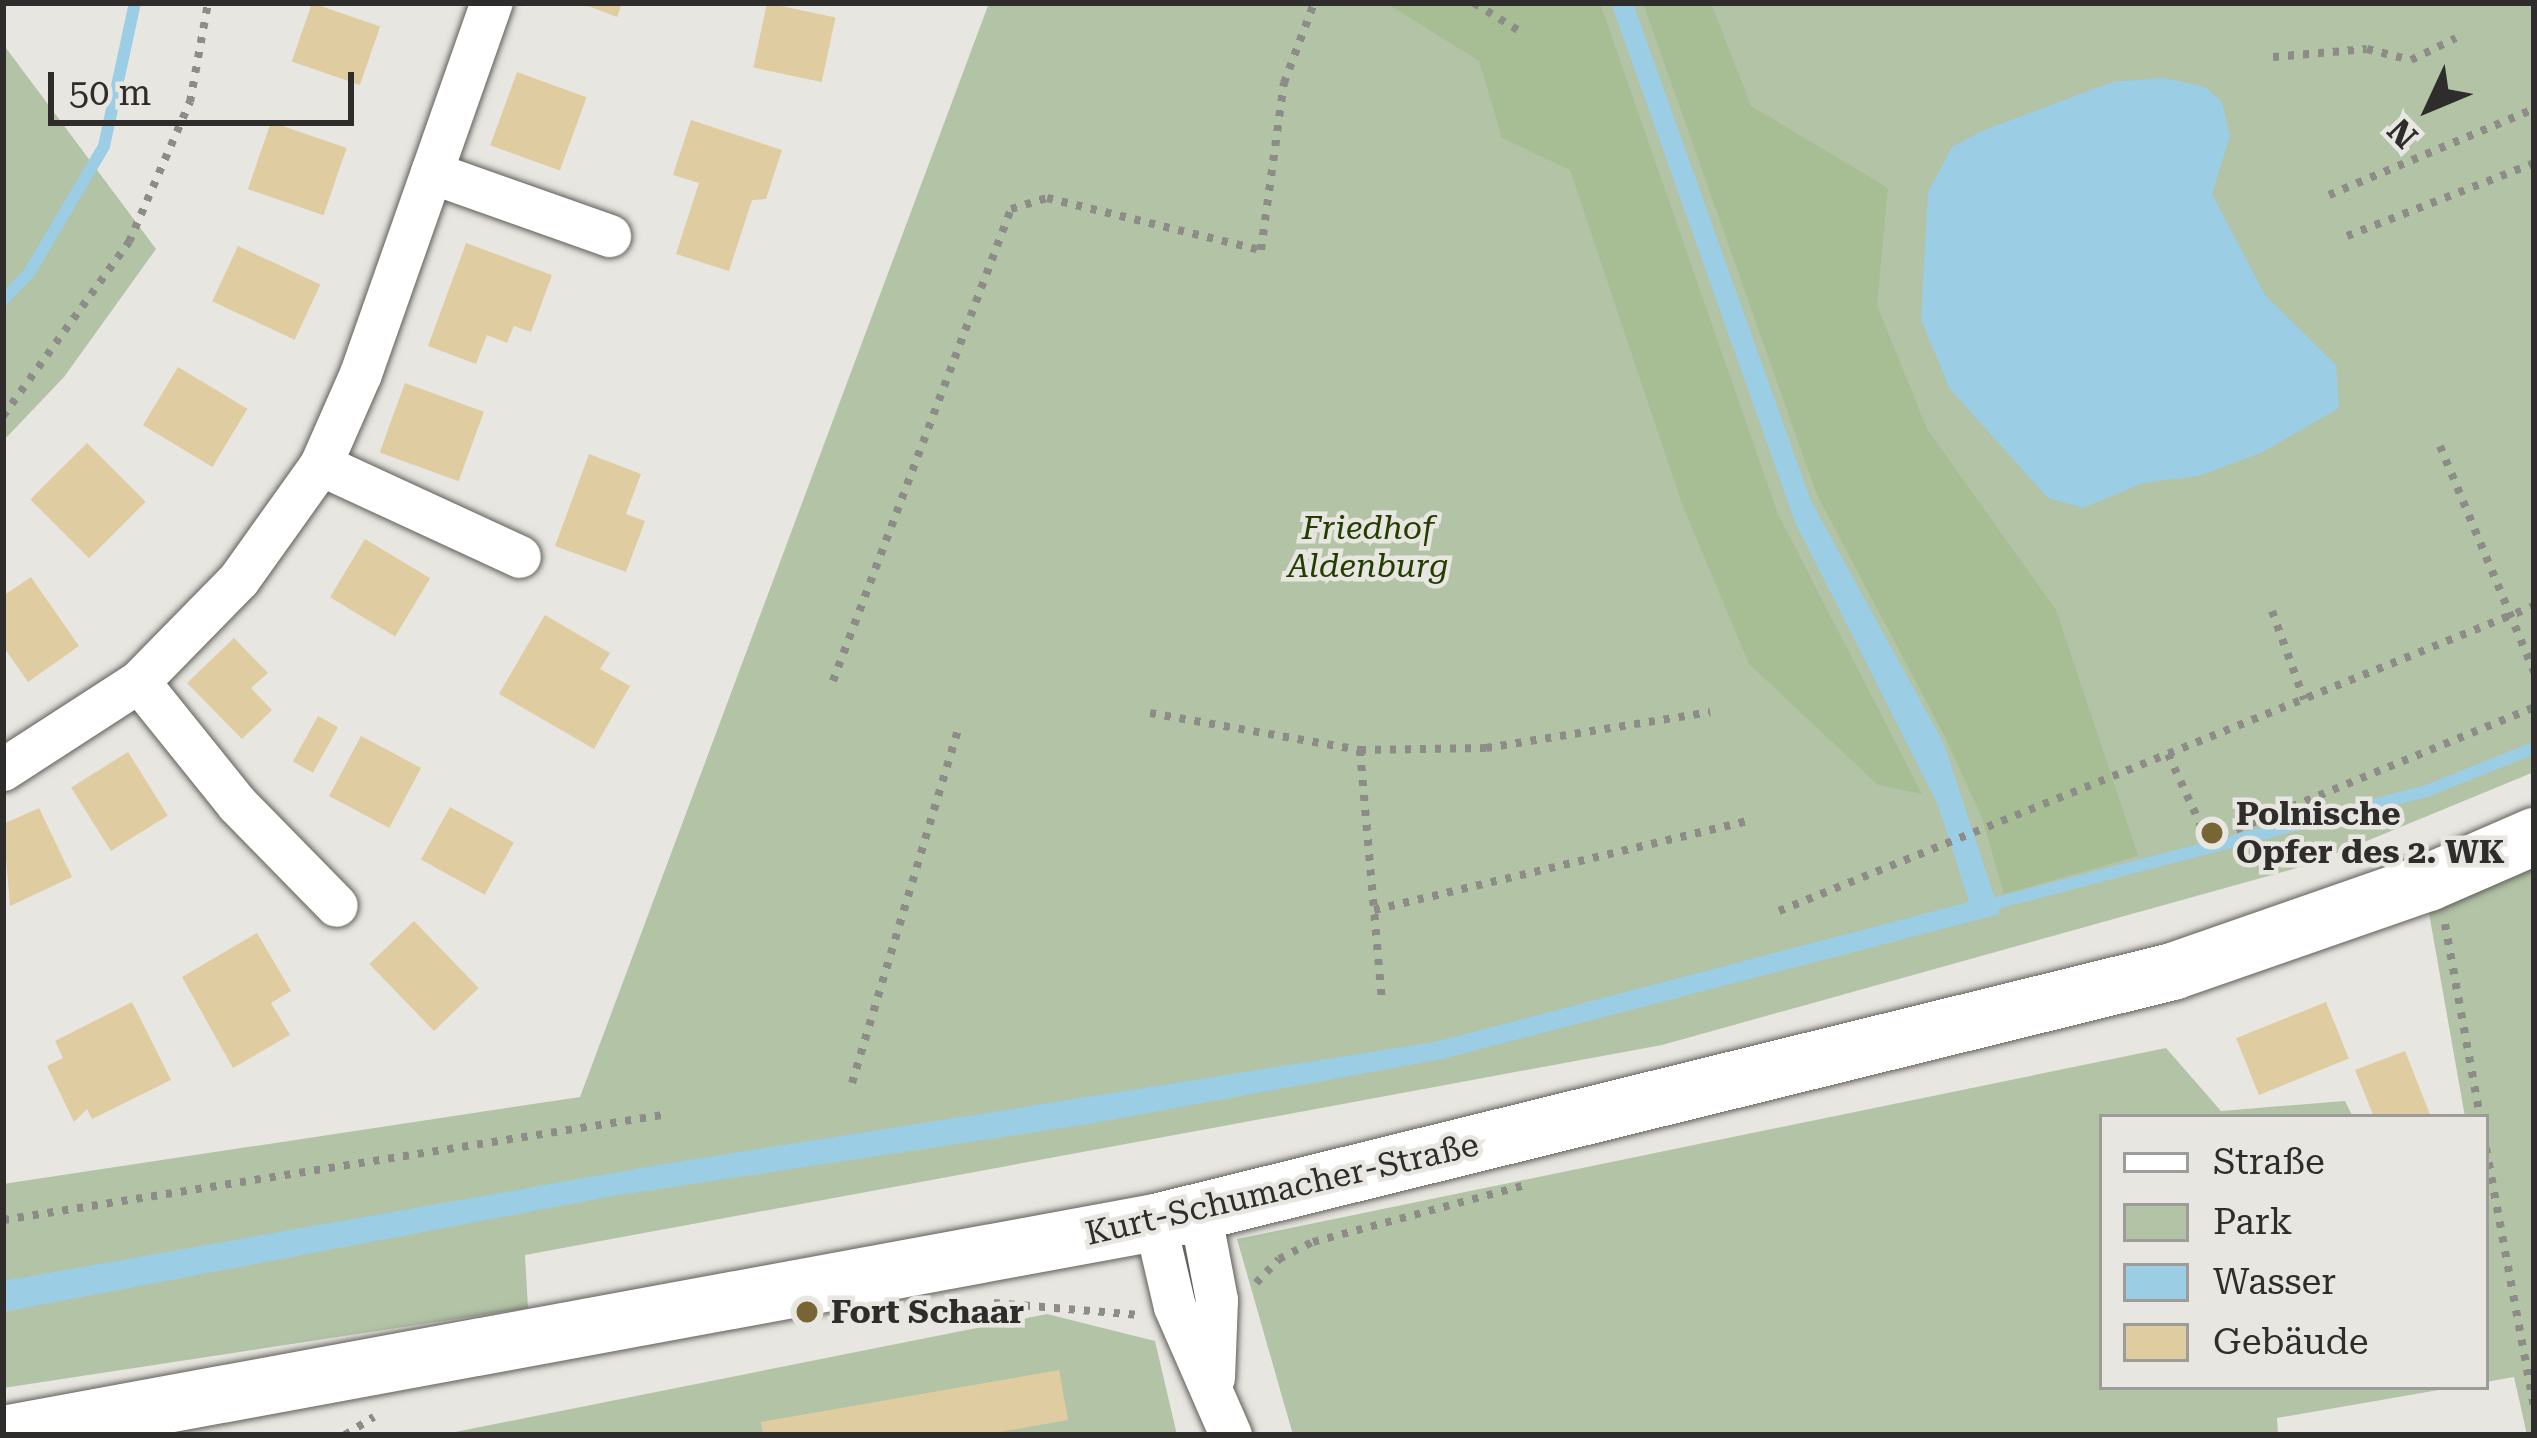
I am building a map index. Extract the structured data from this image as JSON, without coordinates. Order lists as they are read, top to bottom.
{
  "streets": {
    "main road": ["Kurt-Schumacher-Straße"]
  },
  "parks": ["Friedhof Aldenburg"],
  "places": ["Polnische Opfer des 2. WK", "Fort Schaar"],
  "legend": [
    "Straße",
    "Park",
    "Wasser",
    "Gebäude"
  ],
  "scale_bar": "50 m",
  "north": "bottom left"
}
